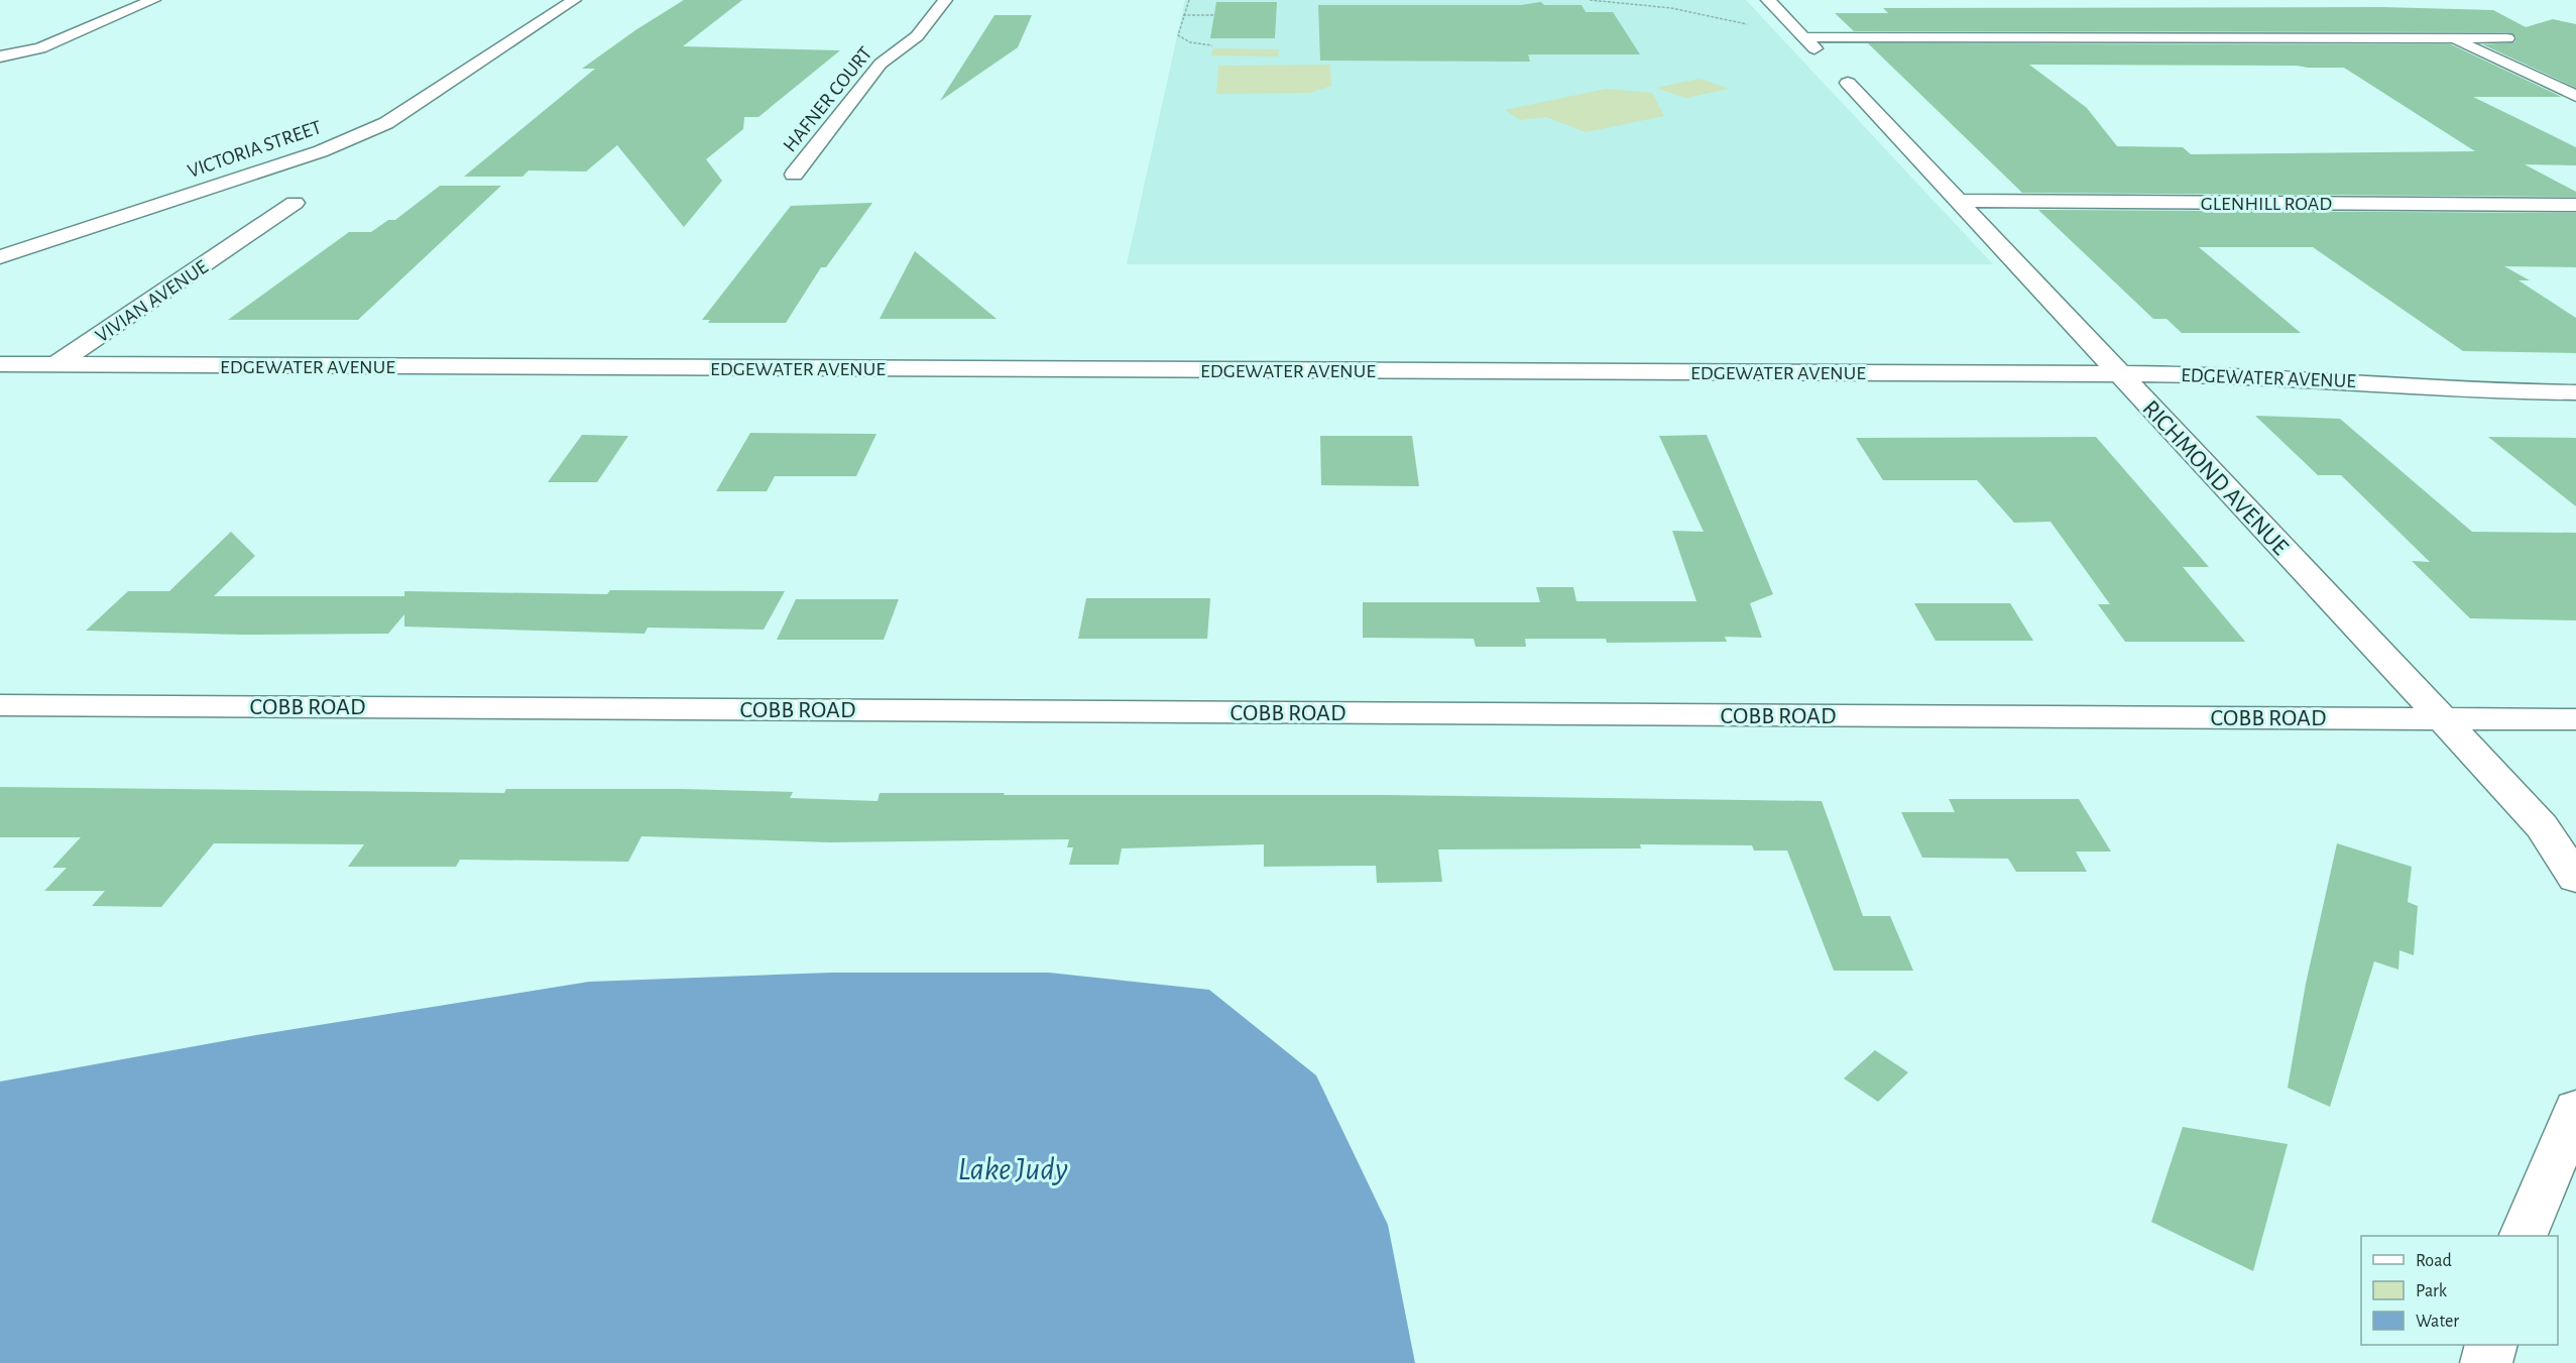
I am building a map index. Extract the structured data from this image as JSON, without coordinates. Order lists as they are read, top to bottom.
{
  "streets": {
    "street": [
      "HAFNER COURT",
      "VICTORIA STREET",
      "GLENHILL ROAD",
      "VIVIAN AVENUE",
      "EDGEWATER AVENUE",
      "RICHMOND AVENUE",
      "COBB ROAD"
    ]
  },
  "crossings": [
    ["GLENHILL ROAD", "RICHMOND AVENUE"],
    ["VIVIAN AVENUE", "EDGEWATER AVENUE"],
    ["EDGEWATER AVENUE", "RICHMOND AVENUE"],
    ["RICHMOND AVENUE", "COBB ROAD"]
  ],
  "water": ["Lake Judy"],
  "legend": ["Road", "Park", "Water"]
}
